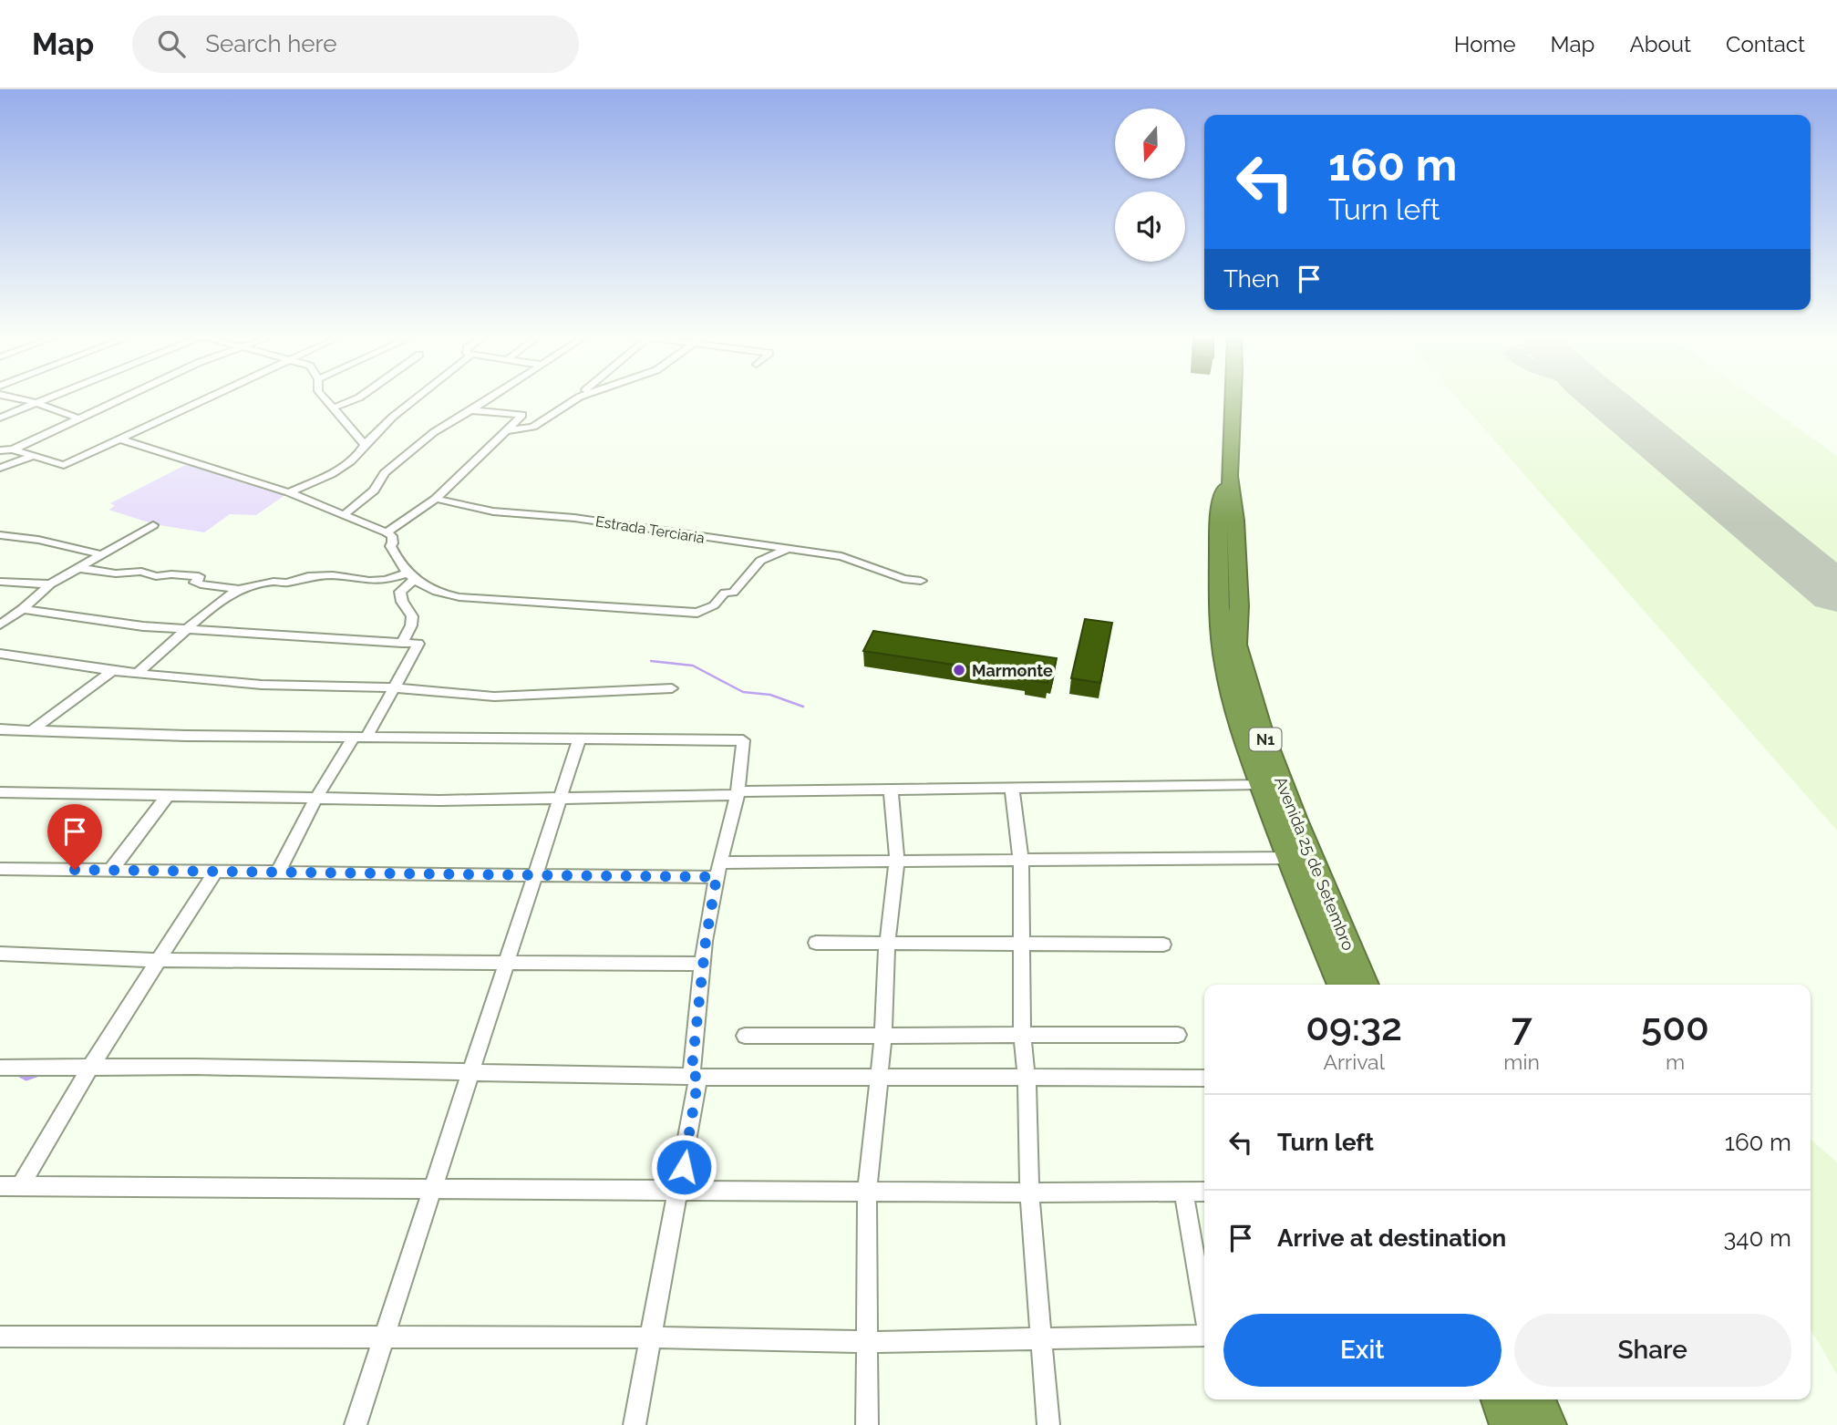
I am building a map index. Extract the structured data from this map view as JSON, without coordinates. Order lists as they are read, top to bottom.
{
  "streets": {
    "highway": ["N1", "Avenida 25 de Setembro"],
    "street": ["Estrada Terciaria"]
  },
  "crossings": [
    ["N1", "Avenida 25 de Setembro"]
  ],
  "places": ["Marmonte"],
  "north": "bottom",
  "page": {
    "header": "Map",
    "search": "Search here",
    "nav": [
      "Home",
      "Map",
      "About",
      "Contact"
    ],
    "turn": ["160 m", "Turn left"],
    "then": "Then",
    "eta": [
      "09:32",
      "Arrival",
      "7",
      "min",
      "500",
      "m"
    ],
    "list": [
      {
        "name": "Turn left",
        "value": "160 m"
      },
      {
        "name": "Arrive at destination",
        "value": "340 m"
      }
    ],
    "buttons": ["Exit", "Share"]
  }
}
